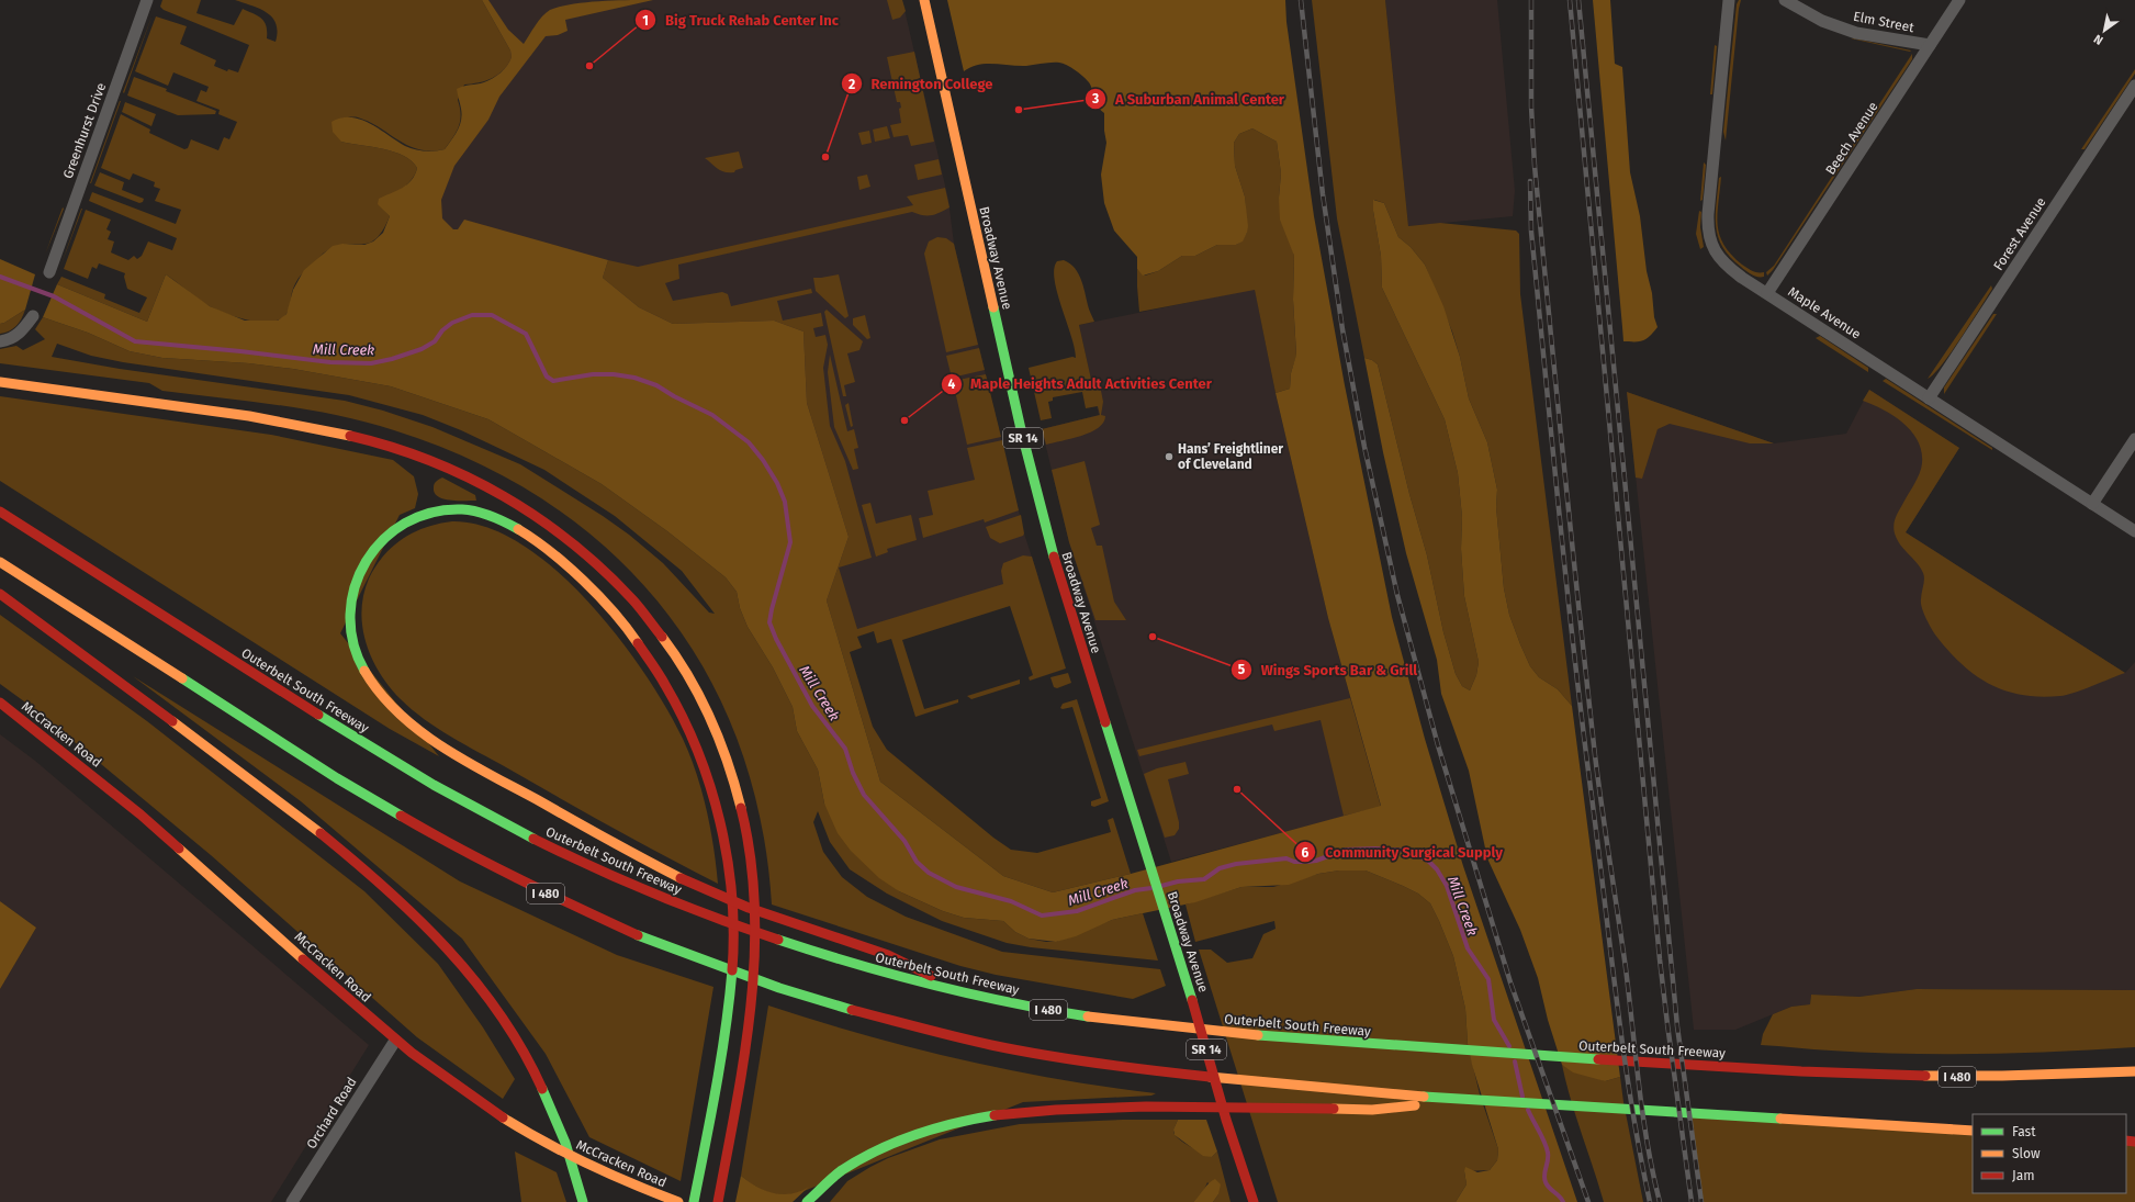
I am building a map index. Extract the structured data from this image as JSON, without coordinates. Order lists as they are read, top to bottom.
{
  "streets": {
    "main road": [
      "Broadway Avenue",
      "SR 14",
      "Outerbelt South Freeway",
      "McCracken Road",
      "I 480"
    ],
    "street": [
      "Elm Street",
      "Greenhurst Drive",
      "Beech Avenue",
      "Forest Avenue",
      "Maple Avenue",
      "Orchard Road"
    ]
  },
  "crossings": [
    ["Elm Street", "Beech Avenue"],
    ["Beech Avenue", "Maple Avenue"],
    ["Forest Avenue", "Maple Avenue"],
    ["McCracken Road", "Orchard Road"]
  ],
  "water": ["Mill Creek"],
  "places": [
    "Big Truck Rehab Center Inc",
    "A Suburban Animal Center",
    "Remington College",
    "Maple Heights Adult Activities Center",
    "Hans’ Freightliner of Cleveland",
    "Wings Sports Bar & Grill",
    "Community Surgical Supply"
  ],
  "legend": ["Fast", "Slow", "Jam"],
  "north": "bottom left"
}
